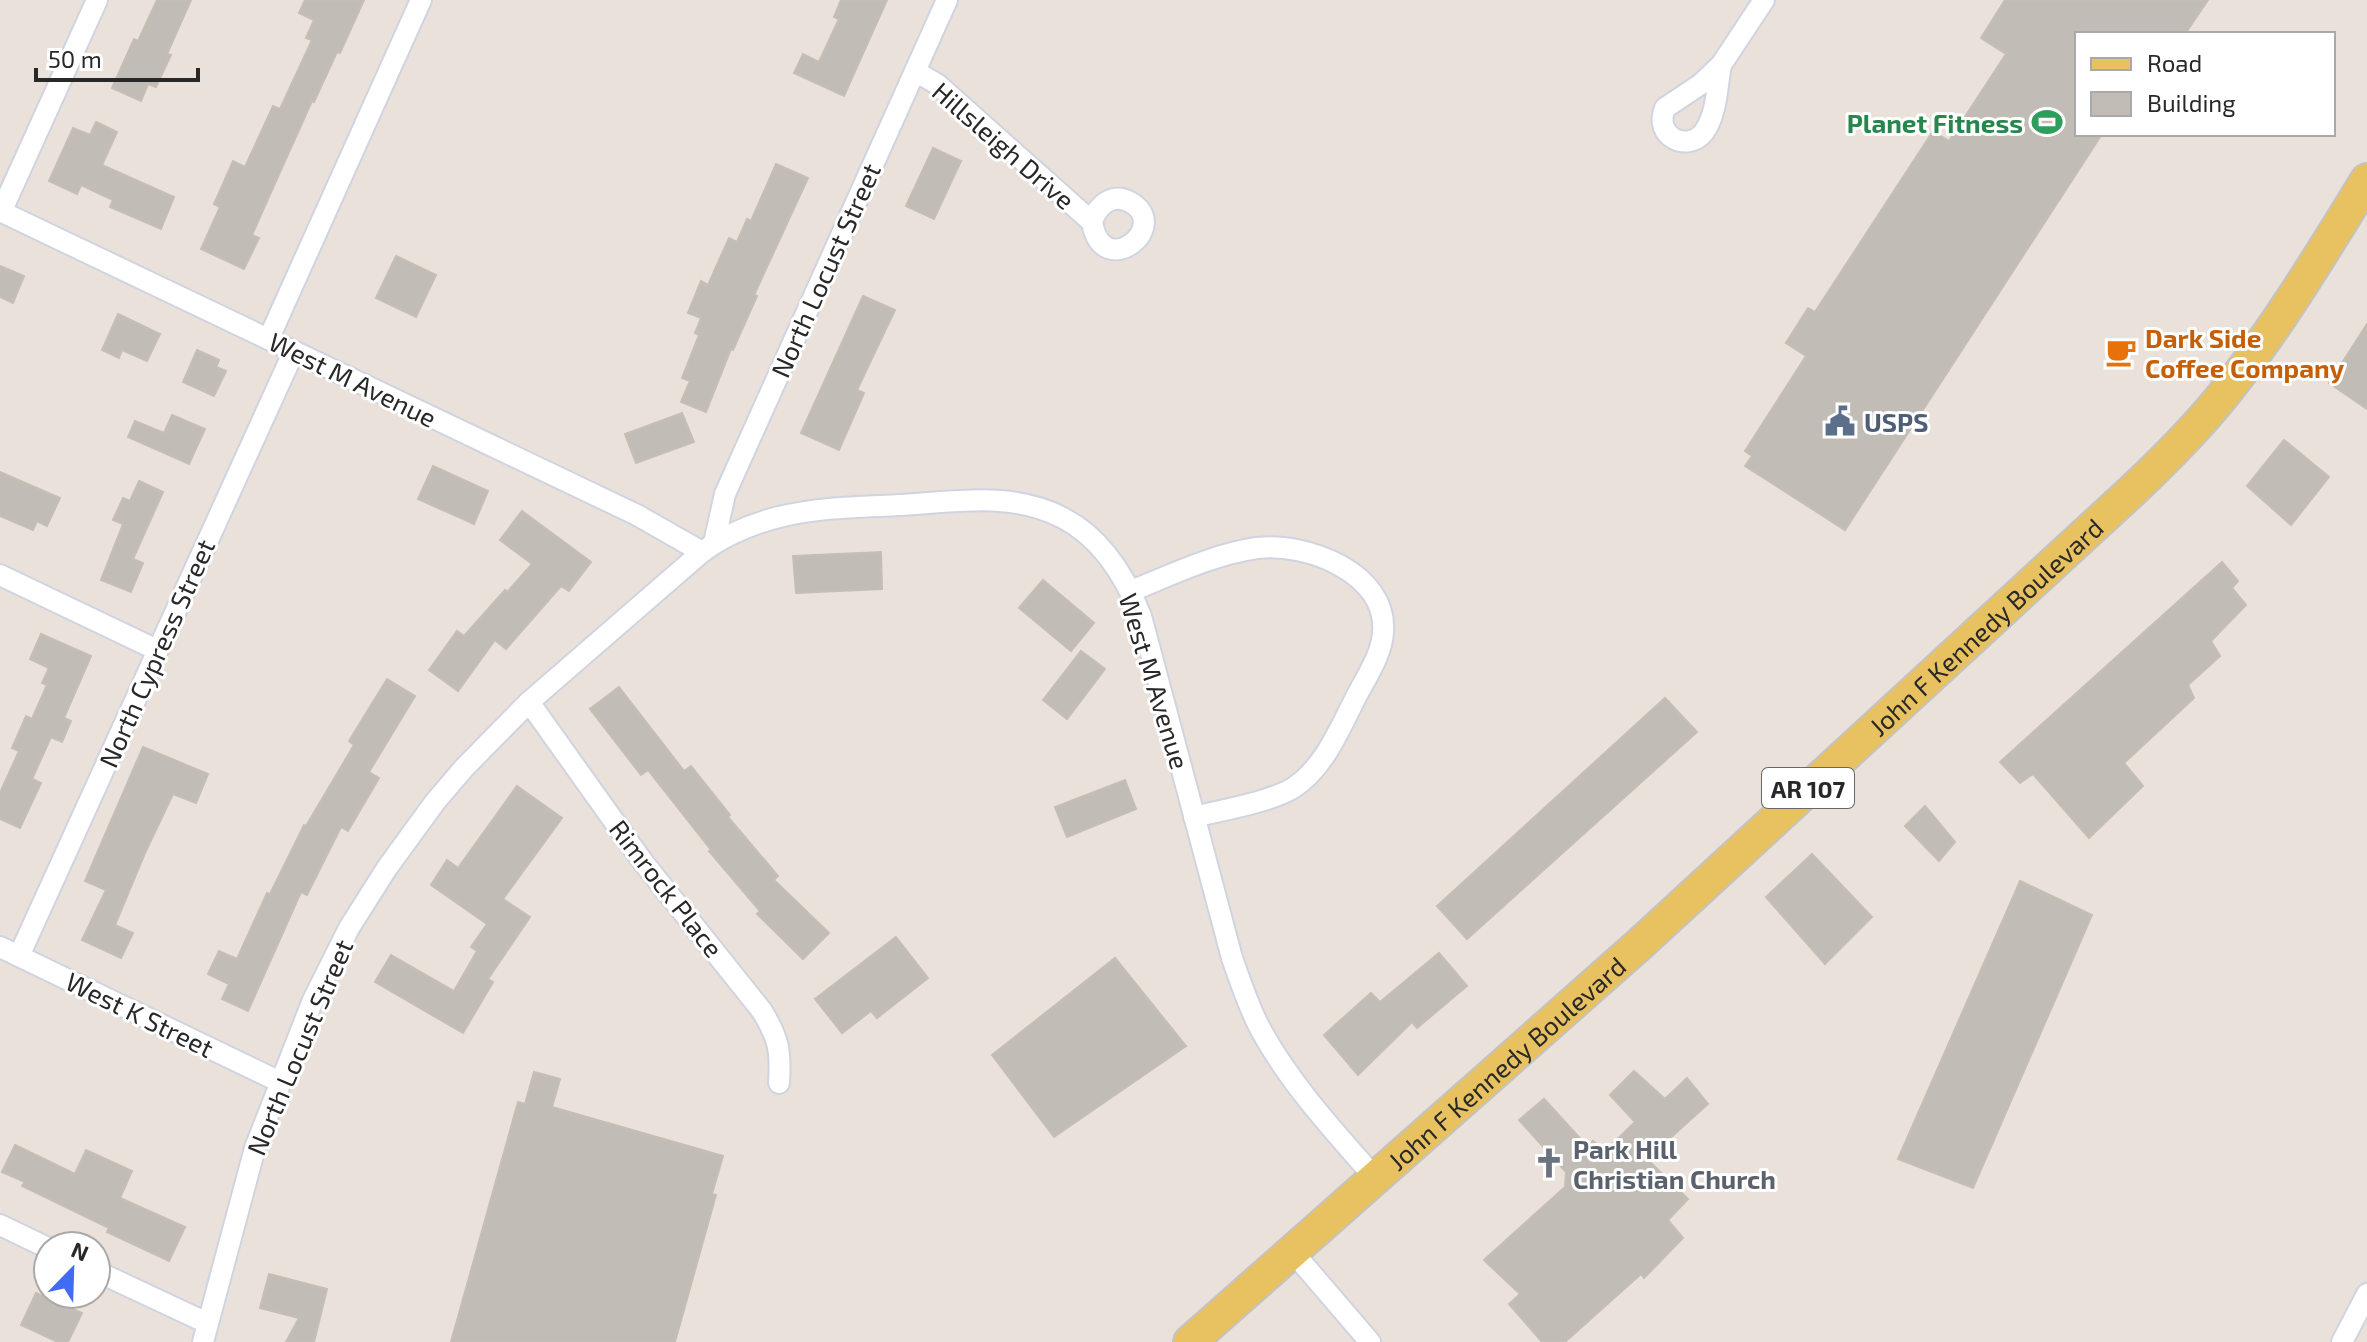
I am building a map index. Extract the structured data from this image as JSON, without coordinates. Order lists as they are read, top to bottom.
{
  "streets": {
    "main road": ["John F Kennedy Boulevard", "AR 107"],
    "street": [
      "Hillsleigh Drive",
      "North Locust Street",
      "West M Avenue",
      "North Cypress Street",
      "Rimrock Place",
      "West K Street"
    ]
  },
  "crossings": [
    ["Hillsleigh Drive", "North Locust Street"],
    ["North Locust Street", "West M Avenue"],
    ["North Locust Street", "Rimrock Place"],
    ["North Locust Street", "West K Street"],
    ["West M Avenue", "John F Kennedy Boulevard"],
    ["West M Avenue", "North Cypress Street"],
    ["North Cypress Street", "West K Street"]
  ],
  "places": {
    "sports": ["Planet Fitness"],
    "cafe": ["Dark Side Coffee Company"],
    "public building": ["USPS"],
    "church": ["Park Hill Christian Church"]
  },
  "legend": ["Road", "Building"],
  "scale_bar": "50 m",
  "north": "top right"
}
